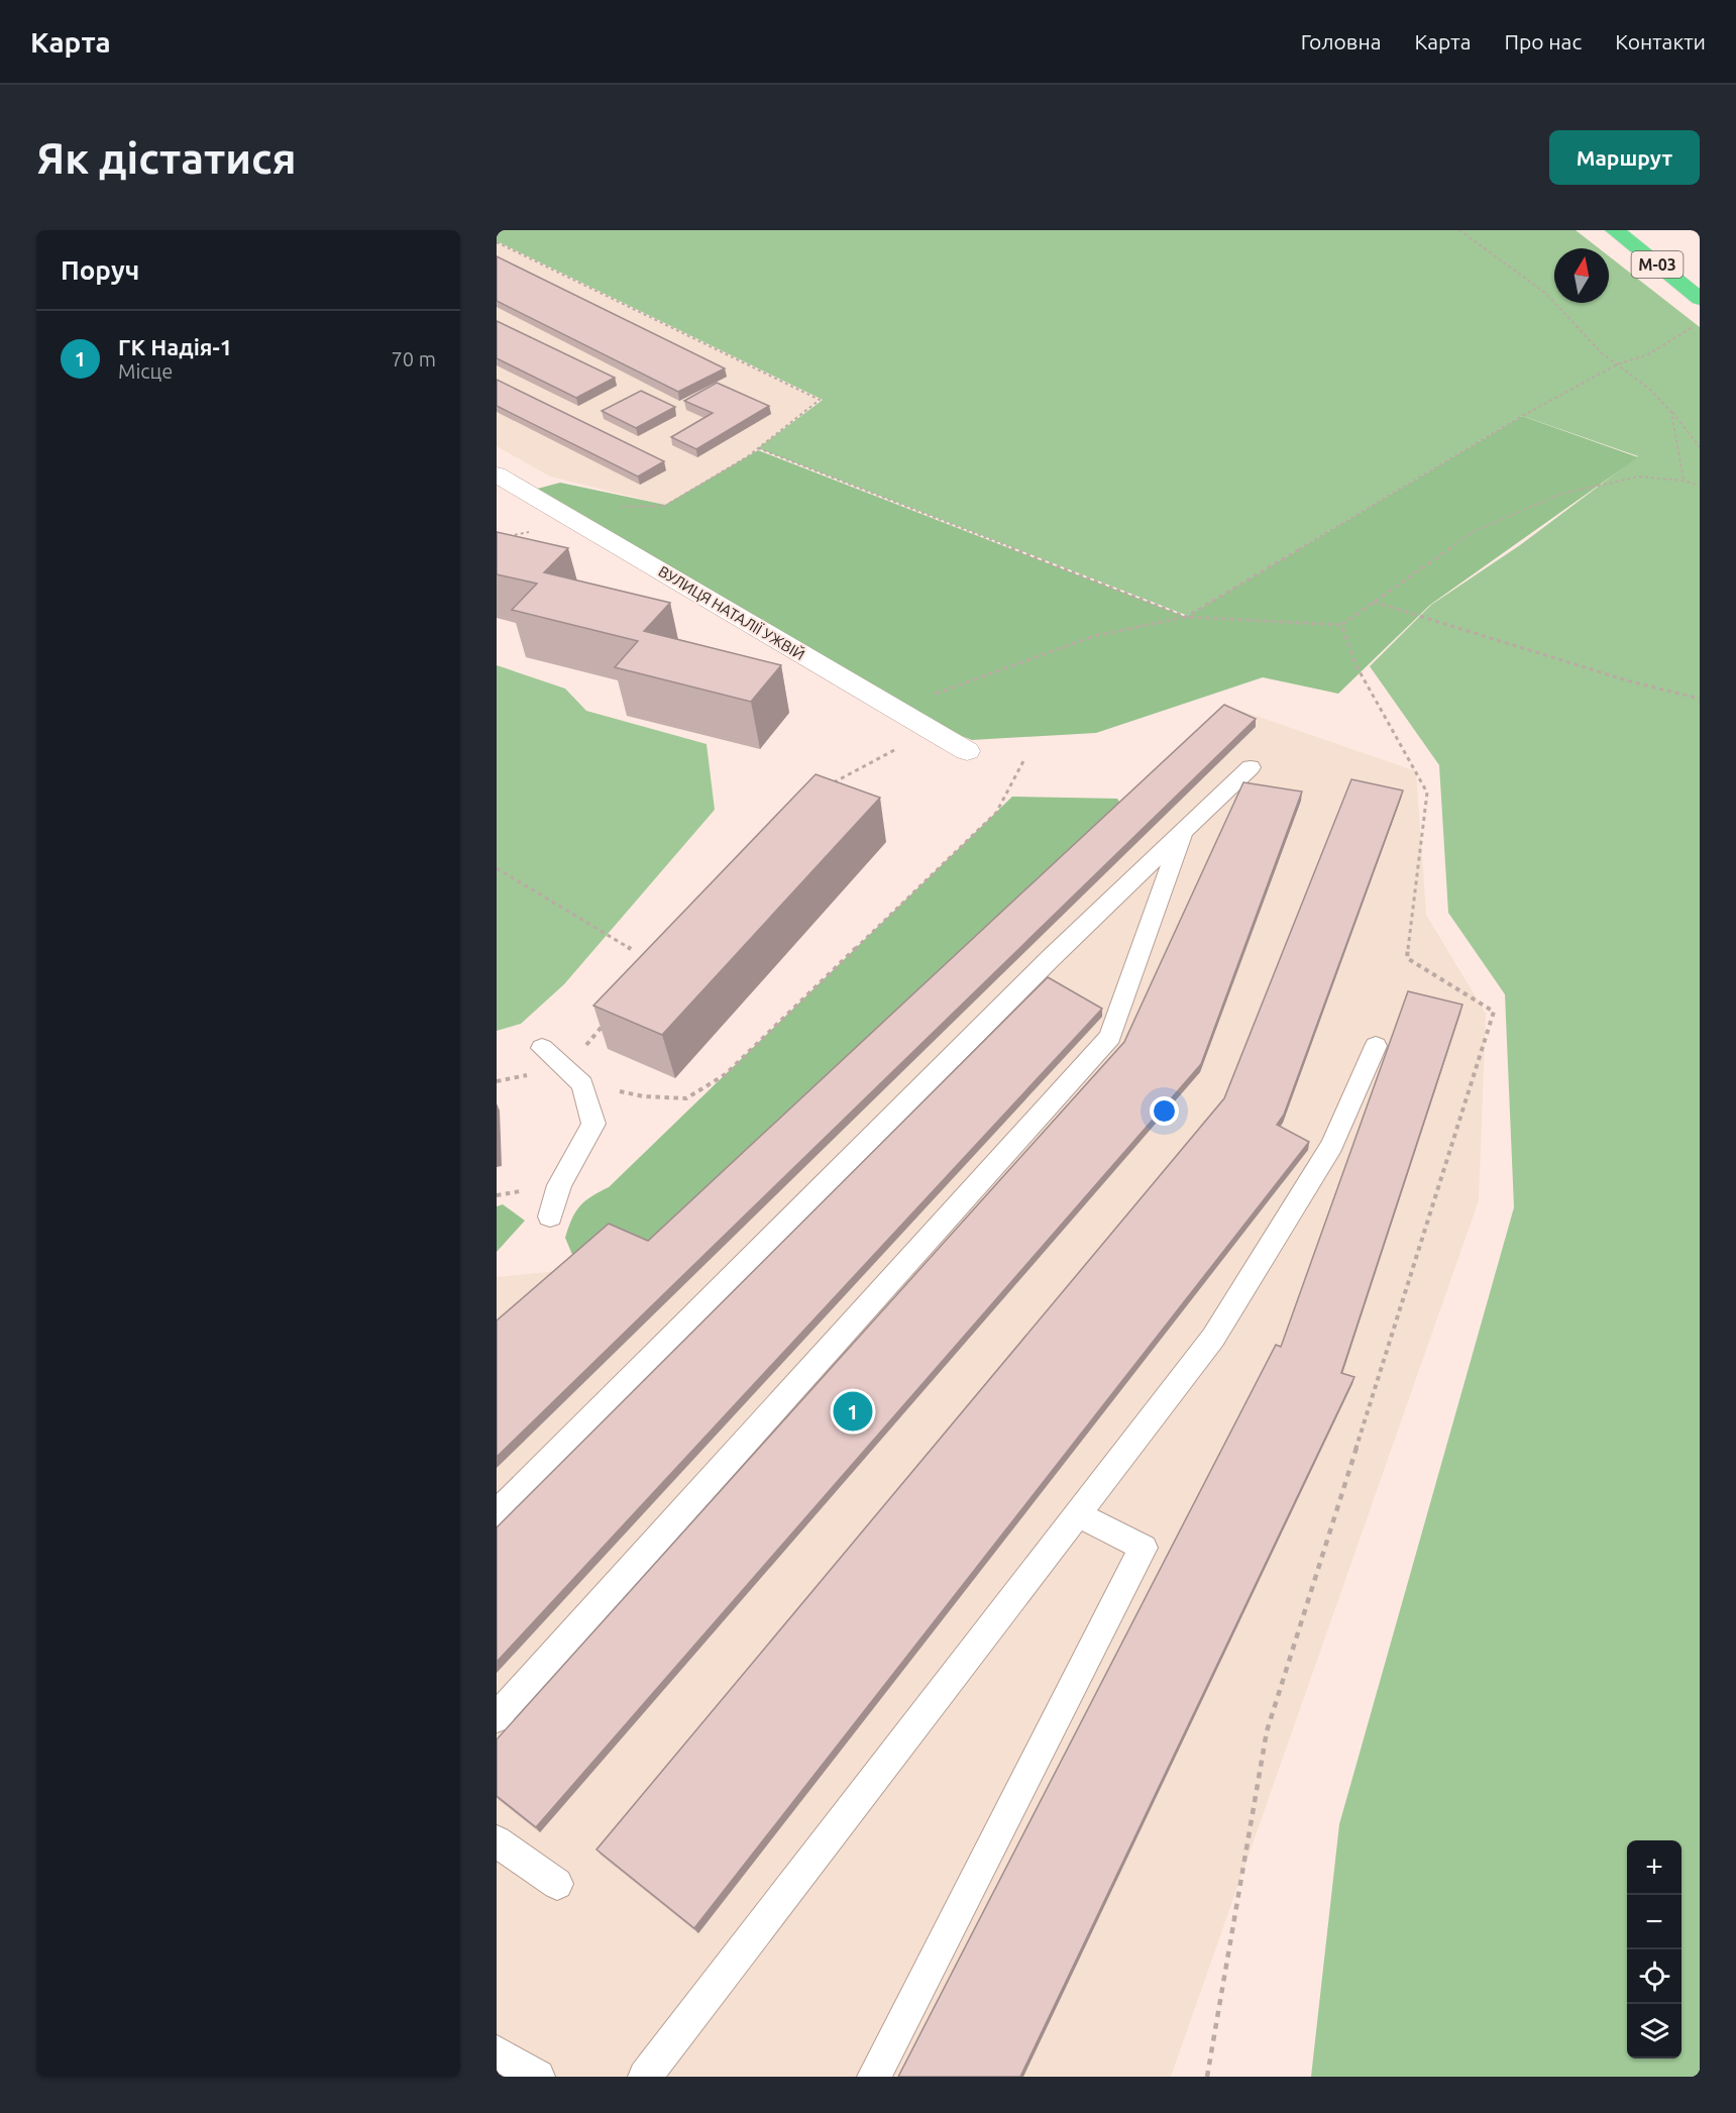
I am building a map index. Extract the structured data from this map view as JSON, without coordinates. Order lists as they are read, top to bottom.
{
  "streets": {
    "highway": ["М-03"],
    "street": ["ВУЛИЦЯ НАТАЛІЇ УЖВІЙ"]
  },
  "north": "top",
  "page": {
    "header": "Карта",
    "nav": [
      "Головна",
      "Карта",
      "Про нас",
      "Контакти"
    ],
    "buttons": "Маршрут",
    "title": "Як дістатися",
    "heading": "Поруч",
    "list": [
      {
        "mark": "1",
        "name": "ГК Надія-1",
        "note": "Місце",
        "value": "70 m"
      }
    ],
    "pins": "1",
    "map_buttons": ["+", "−"]
  }
}
